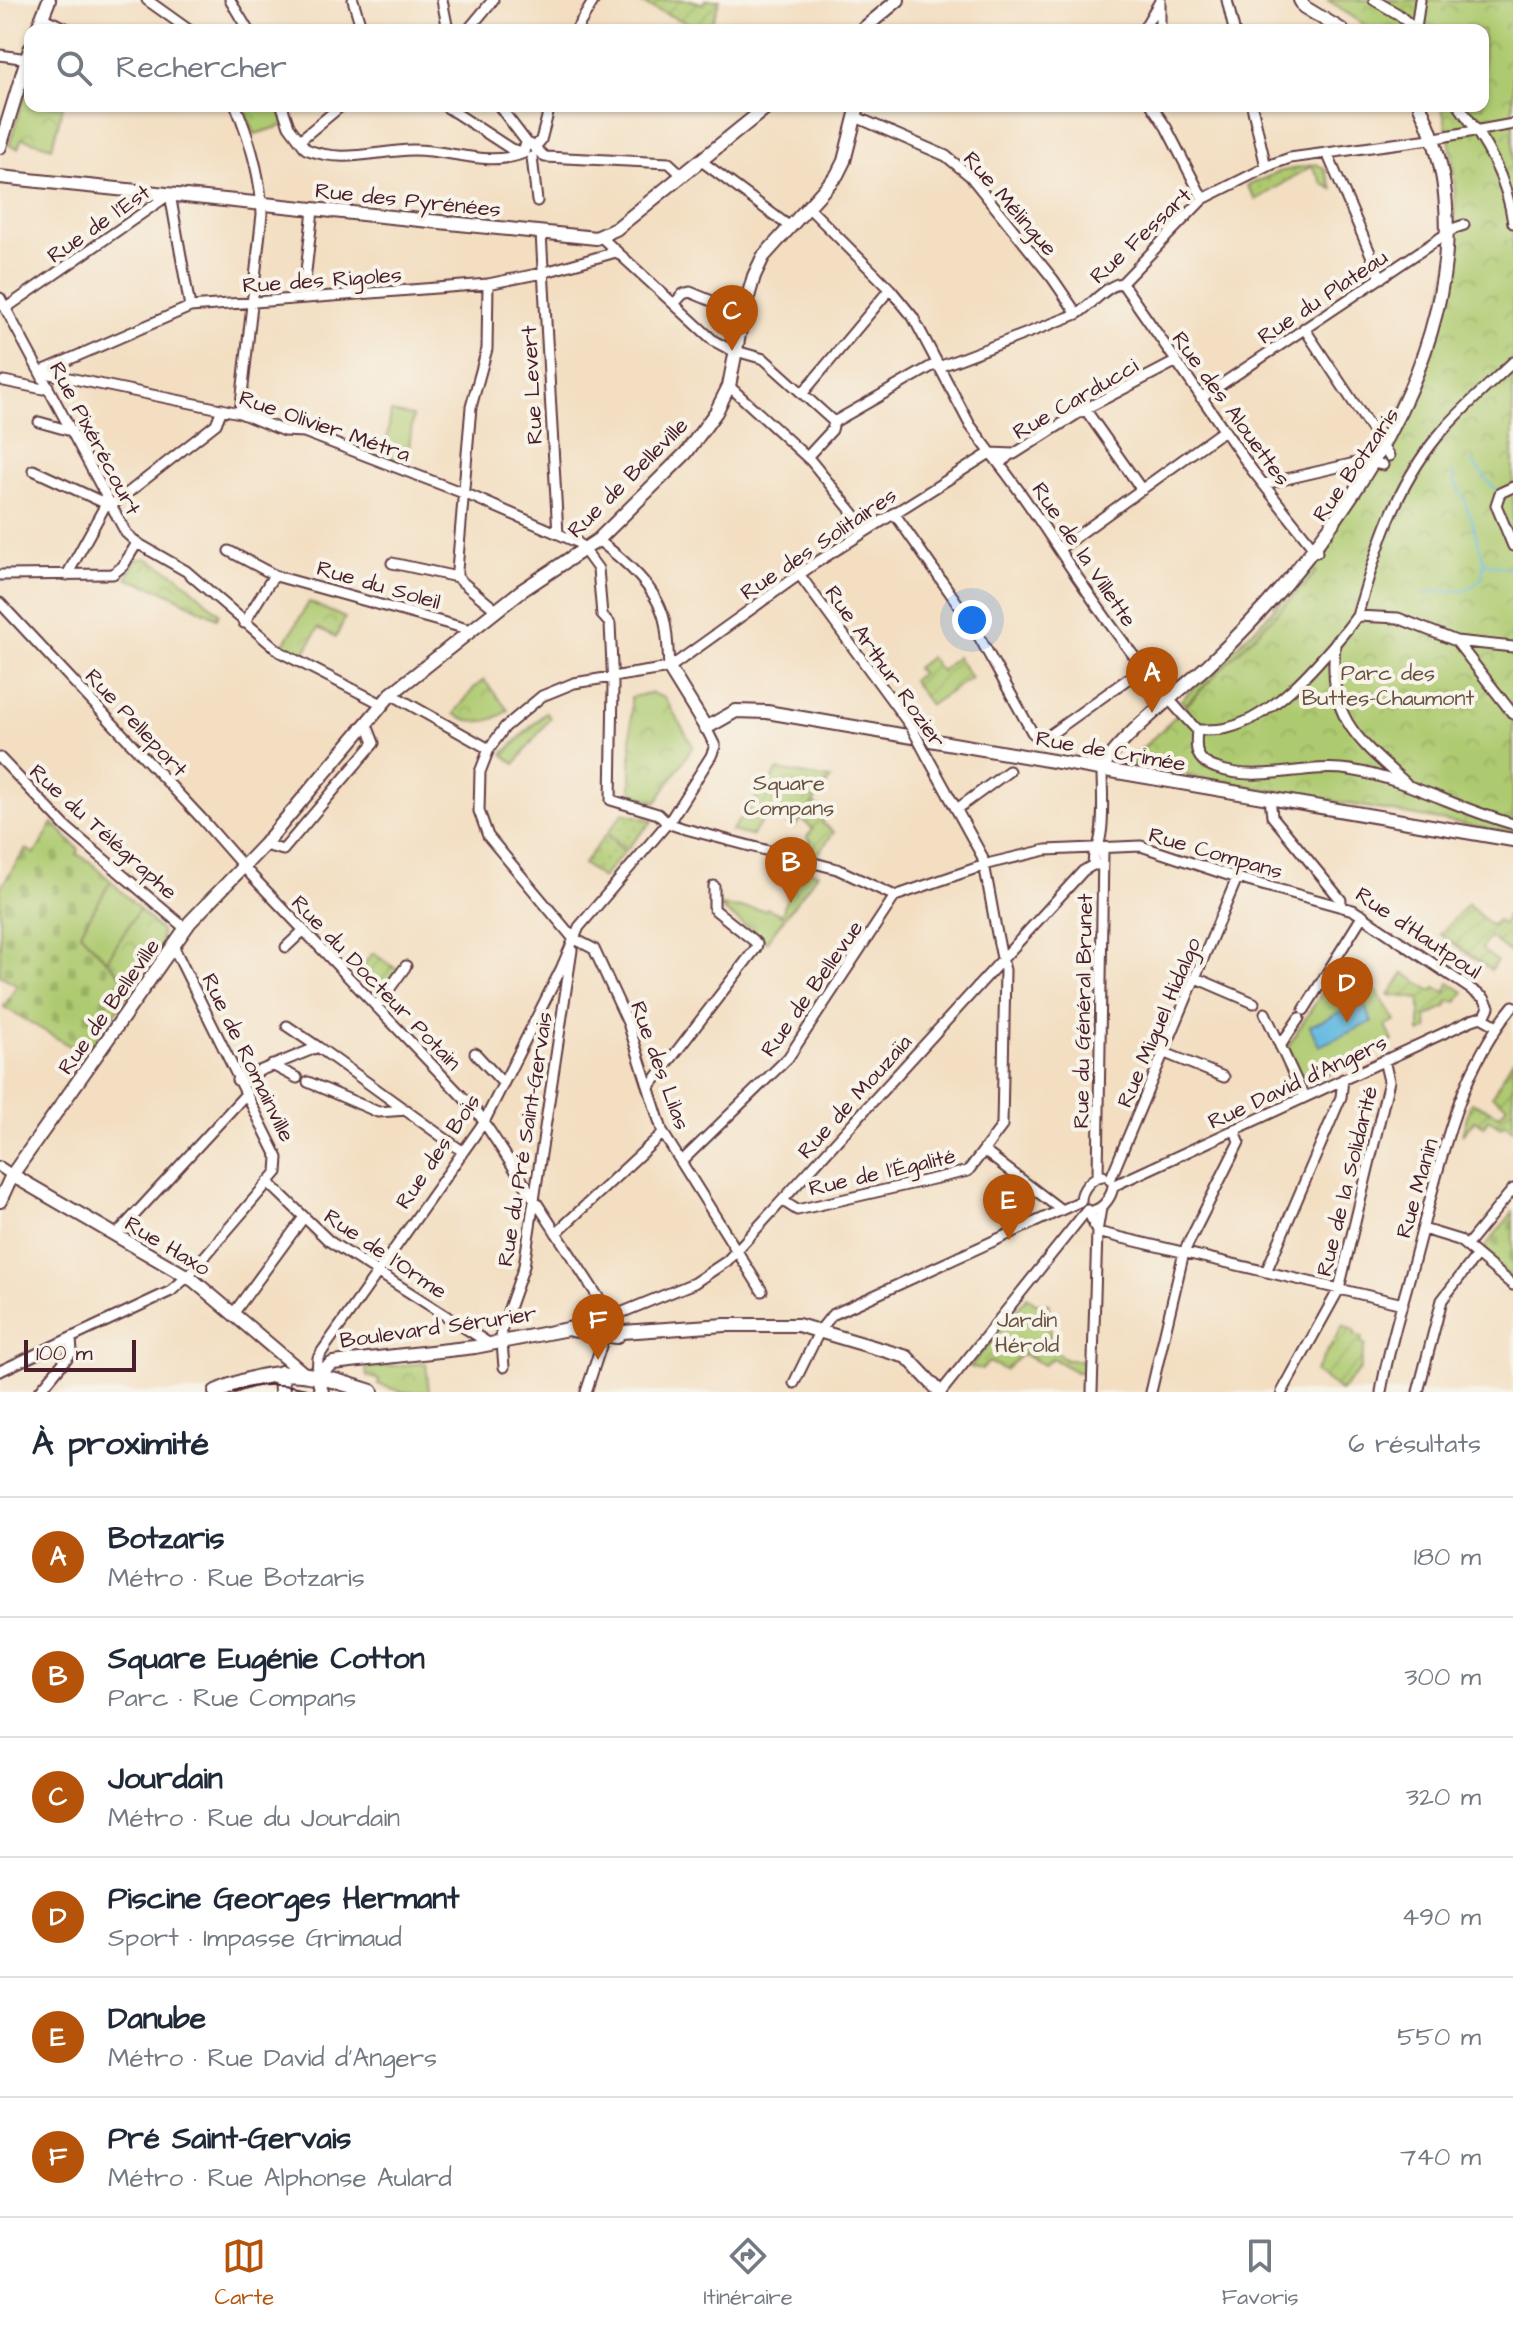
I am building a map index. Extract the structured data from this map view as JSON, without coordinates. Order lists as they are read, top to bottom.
{
  "streets": {
    "street": [
      "Rue des Pyrénées",
      "Rue Mélingue",
      "Rue de l'Est",
      "Rue Fessart",
      "Rue des Rigoles",
      "Rue du Plateau",
      "Rue Levert",
      "Rue Carducci",
      "Rue des Alouettes",
      "Rue Olivier Métra",
      "Rue Pixérécourt",
      "Rue Botzaris",
      "Rue de Belleville",
      "Rue des Solitaires",
      "Rue de la Villette",
      "Rue du Soleil",
      "Rue Arthur Rozier",
      "Rue Pelleport",
      "Rue de Crimée",
      "Rue du Télégraphe",
      "Rue Compans",
      "Rue d'Hautpoul",
      "Rue du Docteur Potain",
      "Rue de Bellevue",
      "Rue du Général Brunet",
      "Rue Miguel Hidalgo",
      "Rue de Romainville",
      "Rue des Lilas",
      "Rue David d'Angers",
      "Rue de Mouzaïa",
      "Rue du Pré Saint-Gervais",
      "Rue des Bois",
      "Rue de l'Égalité",
      "Rue de la Solidarité",
      "Rue Manin",
      "Rue Haxo",
      "Rue de l'Orme",
      "Boulevard Sérurier"
    ]
  },
  "crossings": [
    ["Rue des Pyrénées", "Rue de l'Est"],
    ["Rue des Pyrénées", "Rue Levert"],
    ["Rue Mélingue", "Rue Fessart"],
    ["Rue Mélingue", "Rue de Belleville"],
    ["Rue de l'Est", "Rue Pixérécourt"],
    ["Rue Fessart", "Rue des Alouettes"],
    ["Rue Fessart", "Rue de la Villette"],
    ["Rue des Rigoles", "Rue Levert"],
    ["Rue des Rigoles", "Rue Olivier Métra"],
    ["Rue des Rigoles", "Rue Pixérécourt"],
    ["Rue du Plateau", "Rue des Alouettes"],
    ["Rue Levert", "Rue Olivier Métra"],
    ["Rue Carducci", "Rue des Alouettes"],
    ["Rue Carducci", "Rue des Solitaires"],
    ["Rue Carducci", "Rue de la Villette"],
    ["Rue des Alouettes", "Rue Botzaris"],
    ["Rue Olivier Métra", "Rue Pixérécourt"],
    ["Rue Olivier Métra", "Rue de Belleville"],
    ["Rue Pixérécourt", "Rue de Belleville"],
    ["Rue Botzaris", "Rue de la Villette"],
    ["Rue Botzaris", "Rue de Crimée"],
    ["Rue Botzaris", "Rue du Général Brunet"],
    ["Rue de Belleville", "Rue de la Villette"],
    ["Rue de Belleville", "Rue du Soleil"],
    ["Rue de Belleville", "Rue Pelleport"],
    ["Rue de Belleville", "Rue du Télégraphe"],
    ["Rue de Belleville", "Rue du Docteur Potain"],
    ["Rue de Belleville", "Rue de Romainville"],
    ["Rue de Belleville", "Rue Haxo"],
    ["Rue des Solitaires", "Rue de la Villette"],
    ["Rue des Solitaires", "Rue Arthur Rozier"],
    ["Rue Arthur Rozier", "Rue Compans"],
    ["Rue Arthur Rozier", "Rue de Mouzaïa"],
    ["Rue Arthur Rozier", "Rue de l'Égalité"],
    ["Rue Pelleport", "Rue du Docteur Potain"],
    ["Rue de Crimée", "Rue d'Hautpoul"],
    ["Rue de Crimée", "Rue du Général Brunet"],
    ["Rue de Crimée", "Rue des Bois"],
    ["Rue Compans", "Rue d'Hautpoul"],
    ["Rue Compans", "Rue de Bellevue"],
    ["Rue Compans", "Rue du Général Brunet"],
    ["Rue Compans", "Rue Miguel Hidalgo"],
    ["Rue d'Hautpoul", "Rue David d'Angers"],
    ["Rue du Docteur Potain", "Rue de Mouzaïa"],
    ["Rue du Docteur Potain", "Rue du Pré Saint-Gervais"],
    ["Rue du Docteur Potain", "Rue des Bois"],
    ["Rue du Docteur Potain", "Boulevard Sérurier"],
    ["Rue de Bellevue", "Rue des Lilas"],
    ["Rue du Général Brunet", "Rue de Mouzaïa"],
    ["Rue Miguel Hidalgo", "Rue David d'Angers"],
    ["Rue de Romainville", "Rue de l'Orme"],
    ["Rue des Lilas", "Rue de Mouzaïa"],
    ["Rue des Lilas", "Rue du Pré Saint-Gervais"],
    ["Rue des Lilas", "Rue des Bois"],
    ["Rue David d'Angers", "Rue de la Solidarité"],
    ["Rue de Mouzaïa", "Rue de l'Égalité"],
    ["Rue de Mouzaïa", "Boulevard Sérurier"],
    ["Rue du Pré Saint-Gervais", "Rue des Bois"],
    ["Rue du Pré Saint-Gervais", "Rue de l'Orme"],
    ["Rue du Pré Saint-Gervais", "Boulevard Sérurier"],
    ["Rue des Bois", "Rue Haxo"],
    ["Rue des Bois", "Rue de l'Orme"],
    ["Rue des Bois", "Boulevard Sérurier"],
    ["Rue Haxo", "Boulevard Sérurier"],
    ["Rue de l'Orme", "Boulevard Sérurier"]
  ],
  "parks": ["Parc des Buttes-Chaumont", "Square Compans", "Jardin Hérold"],
  "scale_bar": "100 m",
  "page": {
    "search": "Rechercher",
    "pins": [
      "C",
      "A",
      "B",
      "D",
      "E",
      "F"
    ],
    "scale": "100 m",
    "heading": ["À proximité", "6 résultats"],
    "list": [
      {
        "mark": "A",
        "name": "Botzaris",
        "note": "Métro · Rue Botzaris",
        "value": "180 m"
      },
      {
        "mark": "B",
        "name": "Square Eugénie Cotton",
        "note": "Parc · Rue Compans",
        "value": "300 m"
      },
      {
        "mark": "C",
        "name": "Jourdain",
        "note": "Métro · Rue du Jourdain",
        "value": "320 m"
      },
      {
        "mark": "D",
        "name": "Piscine Georges Hermant",
        "note": "Sport · Impasse Grimaud",
        "value": "490 m"
      },
      {
        "mark": "E",
        "name": "Danube",
        "note": "Métro · Rue David d'Angers",
        "value": "550 m"
      },
      {
        "mark": "F",
        "name": "Pré Saint-Gervais",
        "note": "Métro · Rue Alphonse Aulard",
        "value": "740 m"
      }
    ],
    "nav": ["Carte", "Itinéraire", "Favoris"]
  }
}
